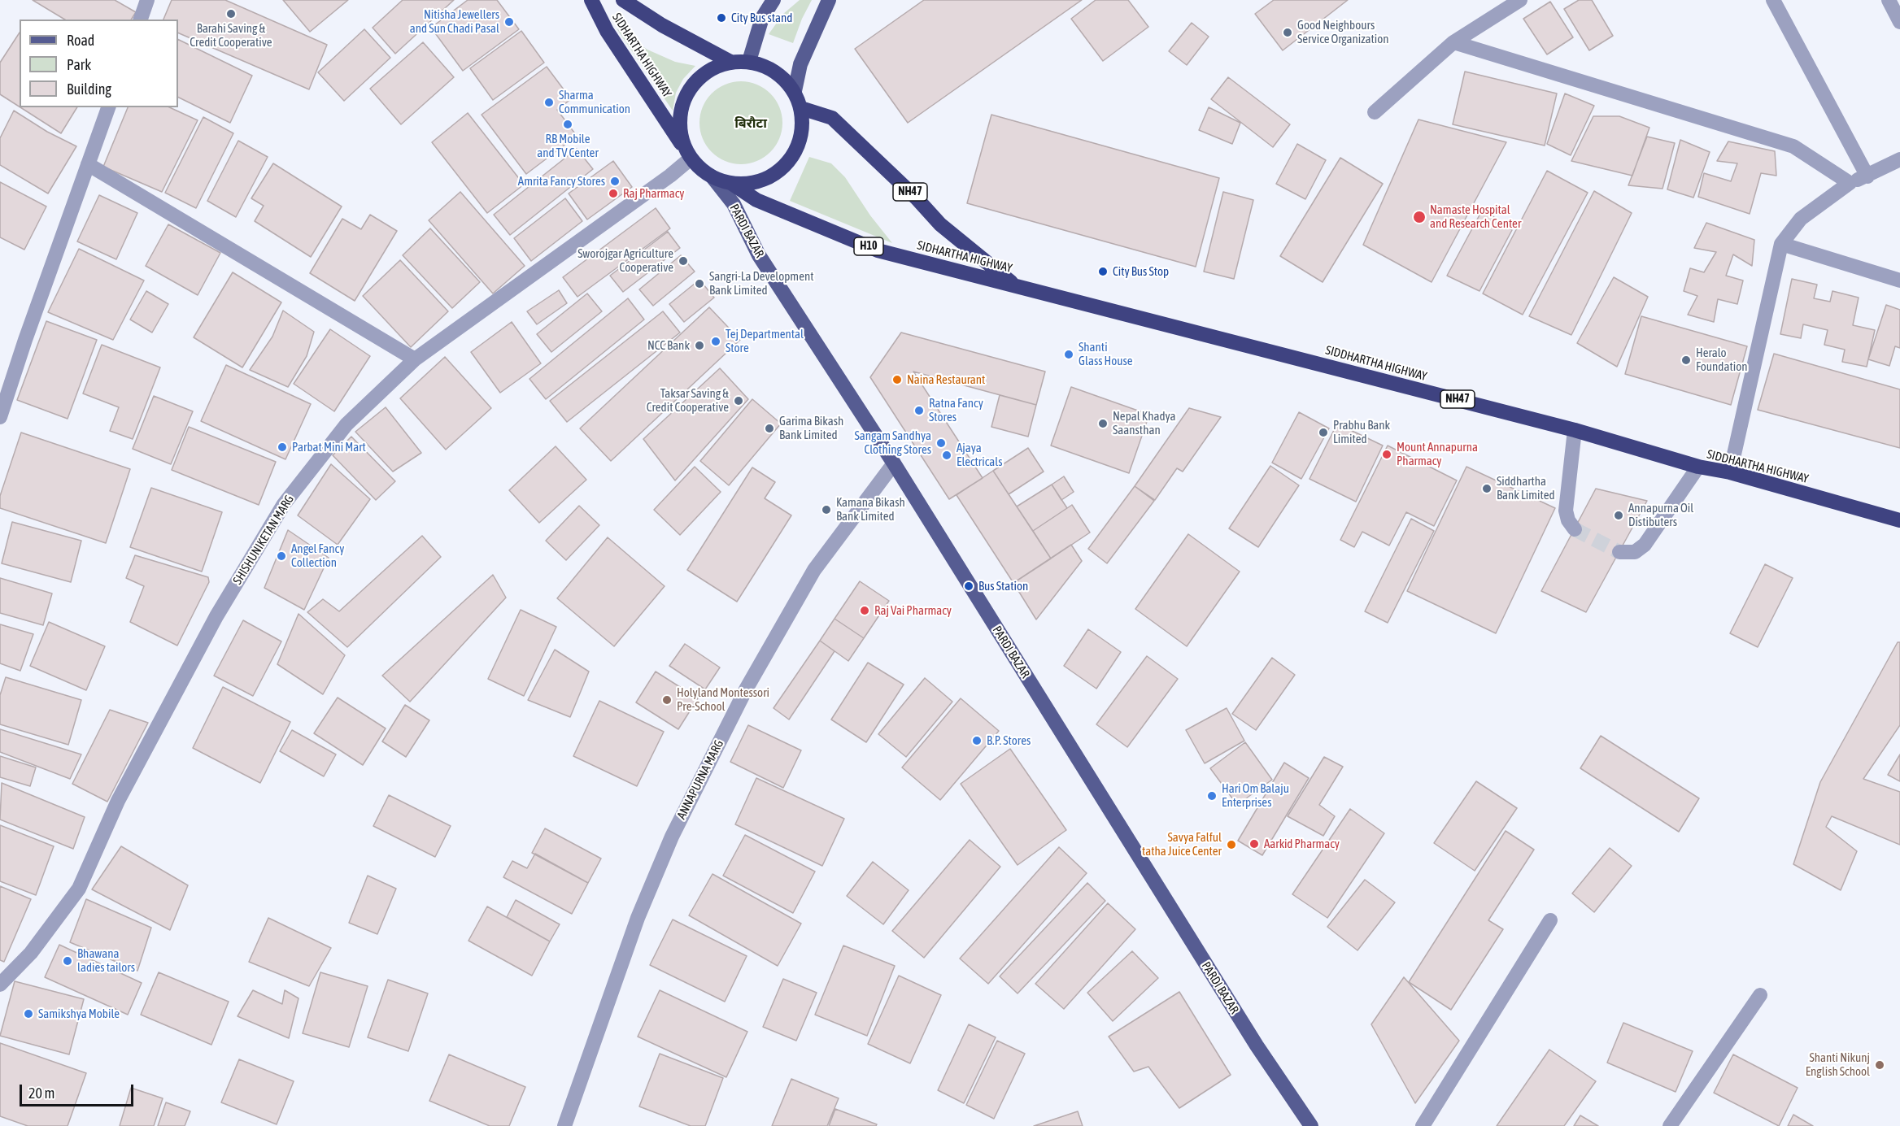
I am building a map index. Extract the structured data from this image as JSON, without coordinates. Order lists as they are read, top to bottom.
{
  "streets": {
    "highway": [
      "SIDHARTHA HIGHWAY",
      "NH47",
      "H10",
      "SIDDHARTHA HIGHWAY"
    ],
    "main road": ["PARDI BAZAR"],
    "street": ["SHISHUNIKETAN MARG", "ANNAPURNA MARG"]
  },
  "crossings": [
    ["SIDHARTHA HIGHWAY", "PARDI BAZAR"],
    ["SIDHARTHA HIGHWAY", "SIDDHARTHA HIGHWAY"],
    ["SIDHARTHA HIGHWAY", "SHISHUNIKETAN MARG"],
    ["PARDI BAZAR", "SHISHUNIKETAN MARG"],
    ["PARDI BAZAR", "ANNAPURNA MARG"]
  ],
  "districts": ["बिरौटा"],
  "places": [
    "Barahi Saving & Credit Cooperative",
    "City Bus stand",
    "Nitisha Jewellers and Sun Chadi Pasal",
    "Good Neighbours Service Organization",
    "Sharma Communication",
    "RB Mobile and TV Center",
    "Amrita Fancy Stores",
    "Raj Pharmacy",
    "Namaste Hospital and Research Center",
    "Sworojgar Agriculture Cooperative",
    "City Bus Stop",
    "Sangri-La Development Bank Limited",
    "Tej Departmental Store",
    "NCC Bank",
    "Shanti Glass House",
    "Heralo Foundation",
    "Naina Restaurant",
    "Taksar Saving & Credit Cooperative",
    "Ratna Fancy Stores",
    "Nepal Khadya Saansthan",
    "Garima Bikash Bank Limited",
    "Prabhu Bank Limited",
    "Sangam Sandhya Clothing Stores",
    "Parbat Mini Mart",
    "Mount Annapurna Pharmacy",
    "Ajaya Electricals",
    "Siddhartha Bank Limited",
    "Kamana Bikash Bank Limited",
    "Annapurna Oil Distibuters",
    "Angel Fancy Collection",
    "Bus Station",
    "Raj Vai Pharmacy",
    "Holyland Montessori Pre-School",
    "B.P. Stores",
    "Hari Om Balaju Enterprises",
    "Aarkid Pharmacy",
    "Savya Falful tatha Juice Center",
    "Bhawana ladies tailors",
    "Samikshya Mobile",
    "Shanti Nikunj English School"
  ],
  "legend": ["Road", "Park", "Building"],
  "scale_bar": "20 m"
}
